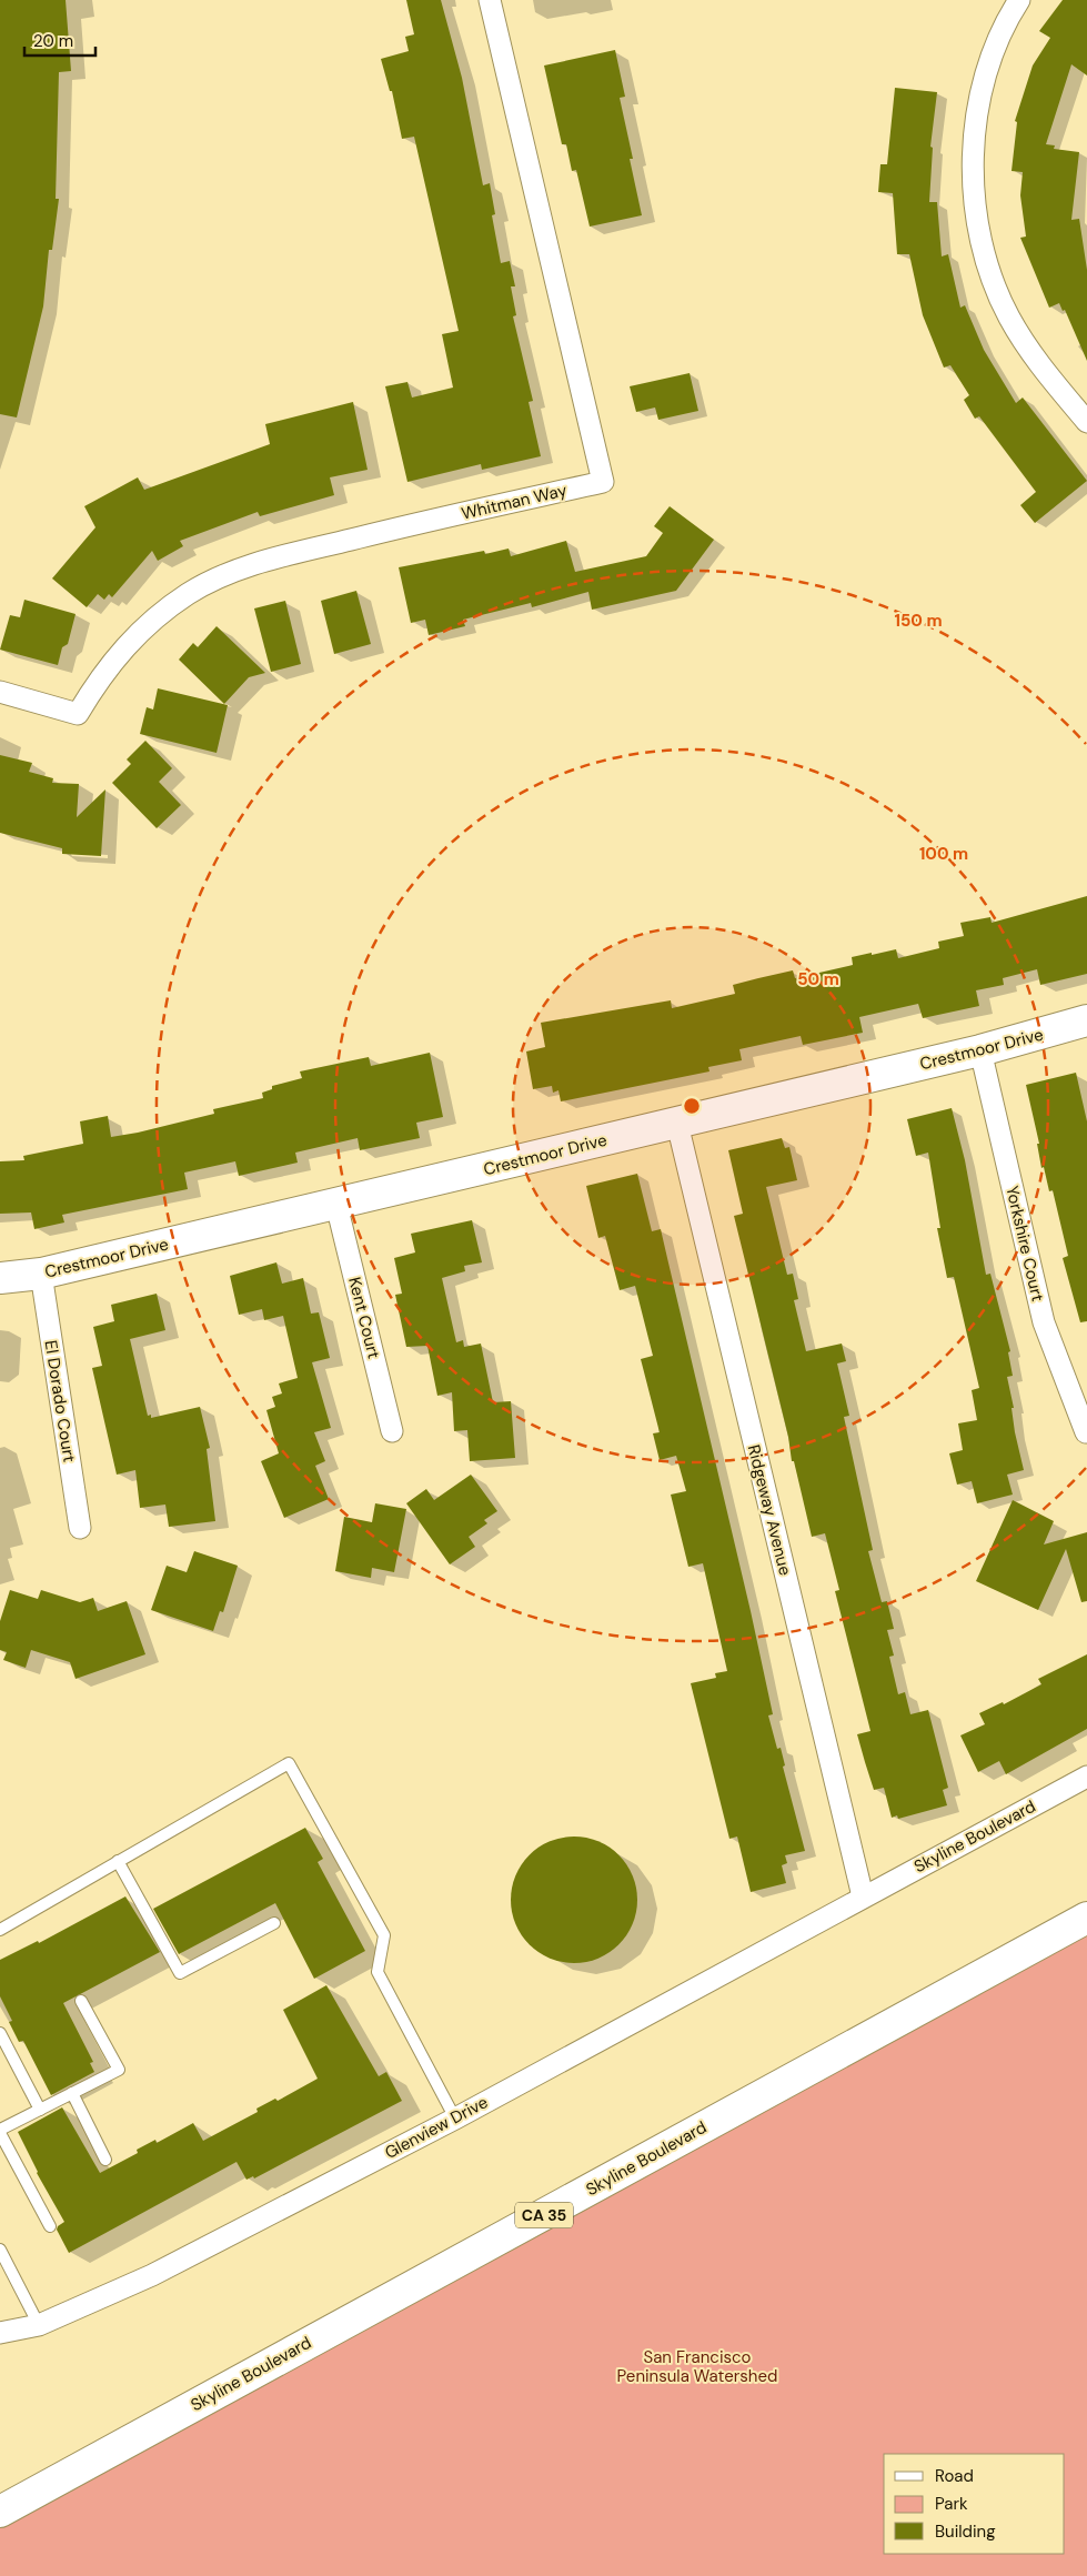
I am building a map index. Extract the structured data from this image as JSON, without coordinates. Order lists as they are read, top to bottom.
{
  "streets": {
    "main road": ["Crestmoor Drive", "Skyline Boulevard", "CA 35"],
    "street": [
      "Whitman Way",
      "Yorkshire Court",
      "Kent Court",
      "El Dorado Court",
      "Ridgeway Avenue",
      "Glenview Drive"
    ]
  },
  "crossings": [
    ["Crestmoor Drive", "Yorkshire Court"],
    ["Crestmoor Drive", "Kent Court"],
    ["Crestmoor Drive", "El Dorado Court"],
    ["Crestmoor Drive", "Ridgeway Avenue"],
    ["Ridgeway Avenue", "Skyline Boulevard"],
    ["Ridgeway Avenue", "Glenview Drive"],
    ["Skyline Boulevard", "Glenview Drive"]
  ],
  "parks": ["San Francisco Peninsula Watershed"],
  "legend": ["Road", "Park", "Building"],
  "scale_bar": "20 m",
  "rings": ["150 m", "100 m", "50 m"]
}
